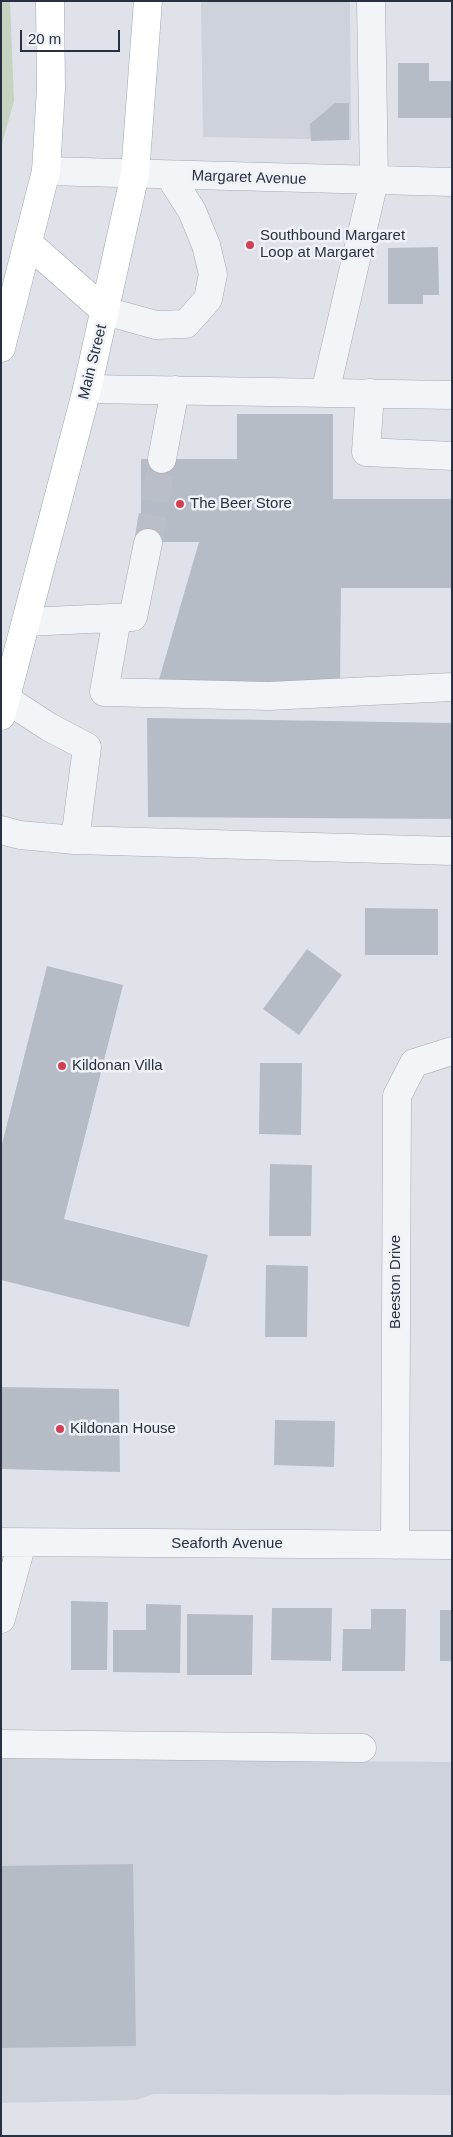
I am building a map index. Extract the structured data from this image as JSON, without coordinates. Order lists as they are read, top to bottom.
{
  "streets": {
    "main road": ["Main Street"],
    "street": ["Margaret Avenue", "Beeston Drive", "Seaforth Avenue"]
  },
  "crossings": [
    ["Margaret Avenue", "Main Street"],
    ["Beeston Drive", "Seaforth Avenue"]
  ],
  "places": [
    "Southbound Margaret Loop at Margaret",
    "The Beer Store",
    "Kildonan Villa",
    "Kildonan House"
  ],
  "scale_bar": "20 m"
}
